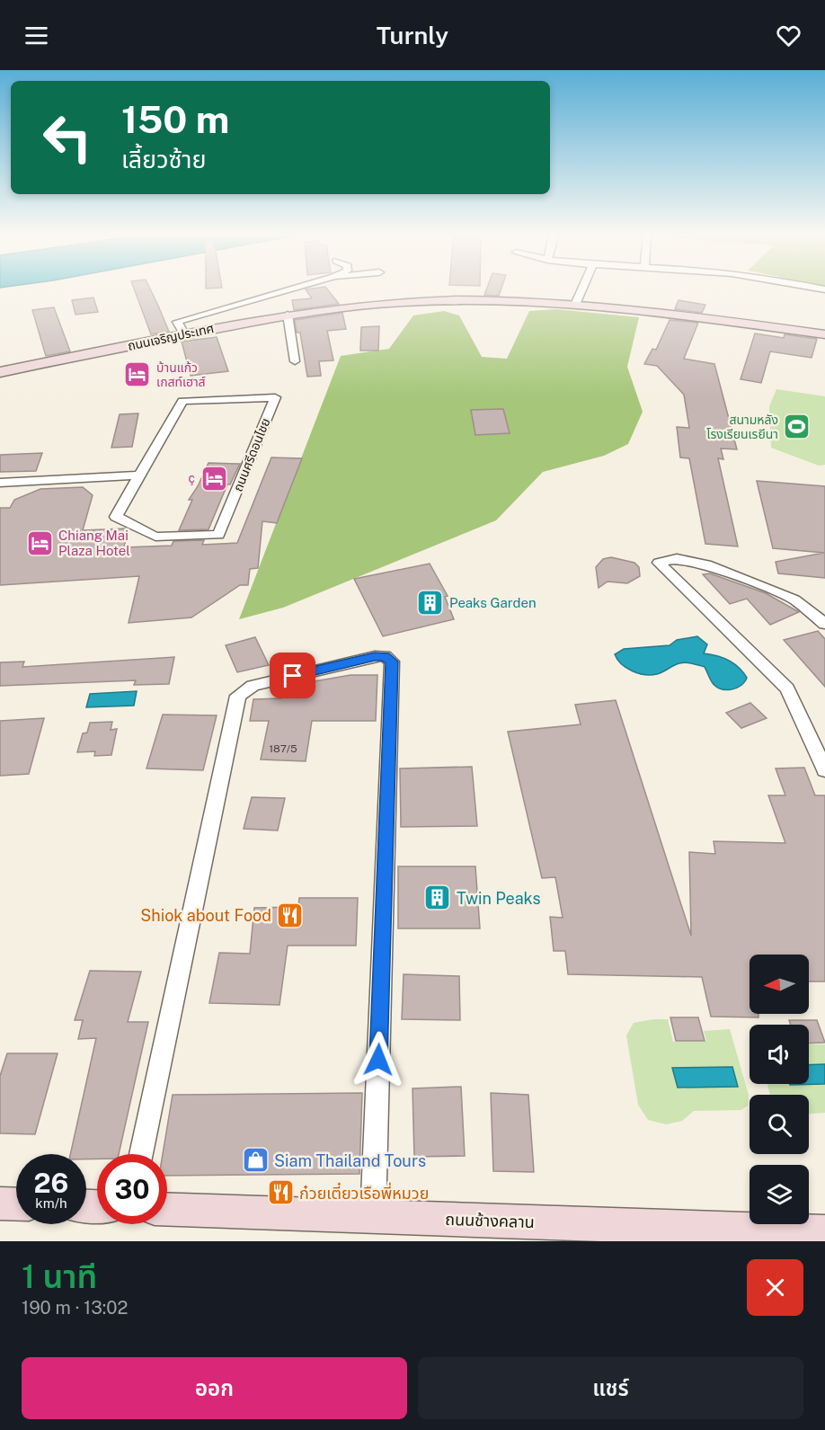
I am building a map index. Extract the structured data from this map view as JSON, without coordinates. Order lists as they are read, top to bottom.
{
  "streets": {
    "street": ["ถนนเจริญประเทศ", "ถนนศรีดอนไชย", "ถนนช้างคลาน"]
  },
  "places": {
    "hotel": ["บ้านแก้ว เกสท์เฮาส์", "ç", "Chiang Mai Plaza Hotel"],
    "sports": ["สนามหลัง โรงเรียนเรยีนา"],
    "building": ["Peaks Garden", "Twin Peaks"],
    "restaurant": ["Shiok about Food", "ก๋วยเตี๋ยวเรือพี่หมวย"],
    "shop": ["Siam Thailand Tours"]
  },
  "house_numbers": ["187/5"],
  "north": "left",
  "page": {
    "header": "Turnly",
    "turn": ["150 m", "เลี้ยวซ้าย"],
    "speed": "26 km/h",
    "limit": "30",
    "heading": ["1 นาที", "190 m · 13:02"],
    "buttons": ["ออก", "แชร์"]
  }
}
